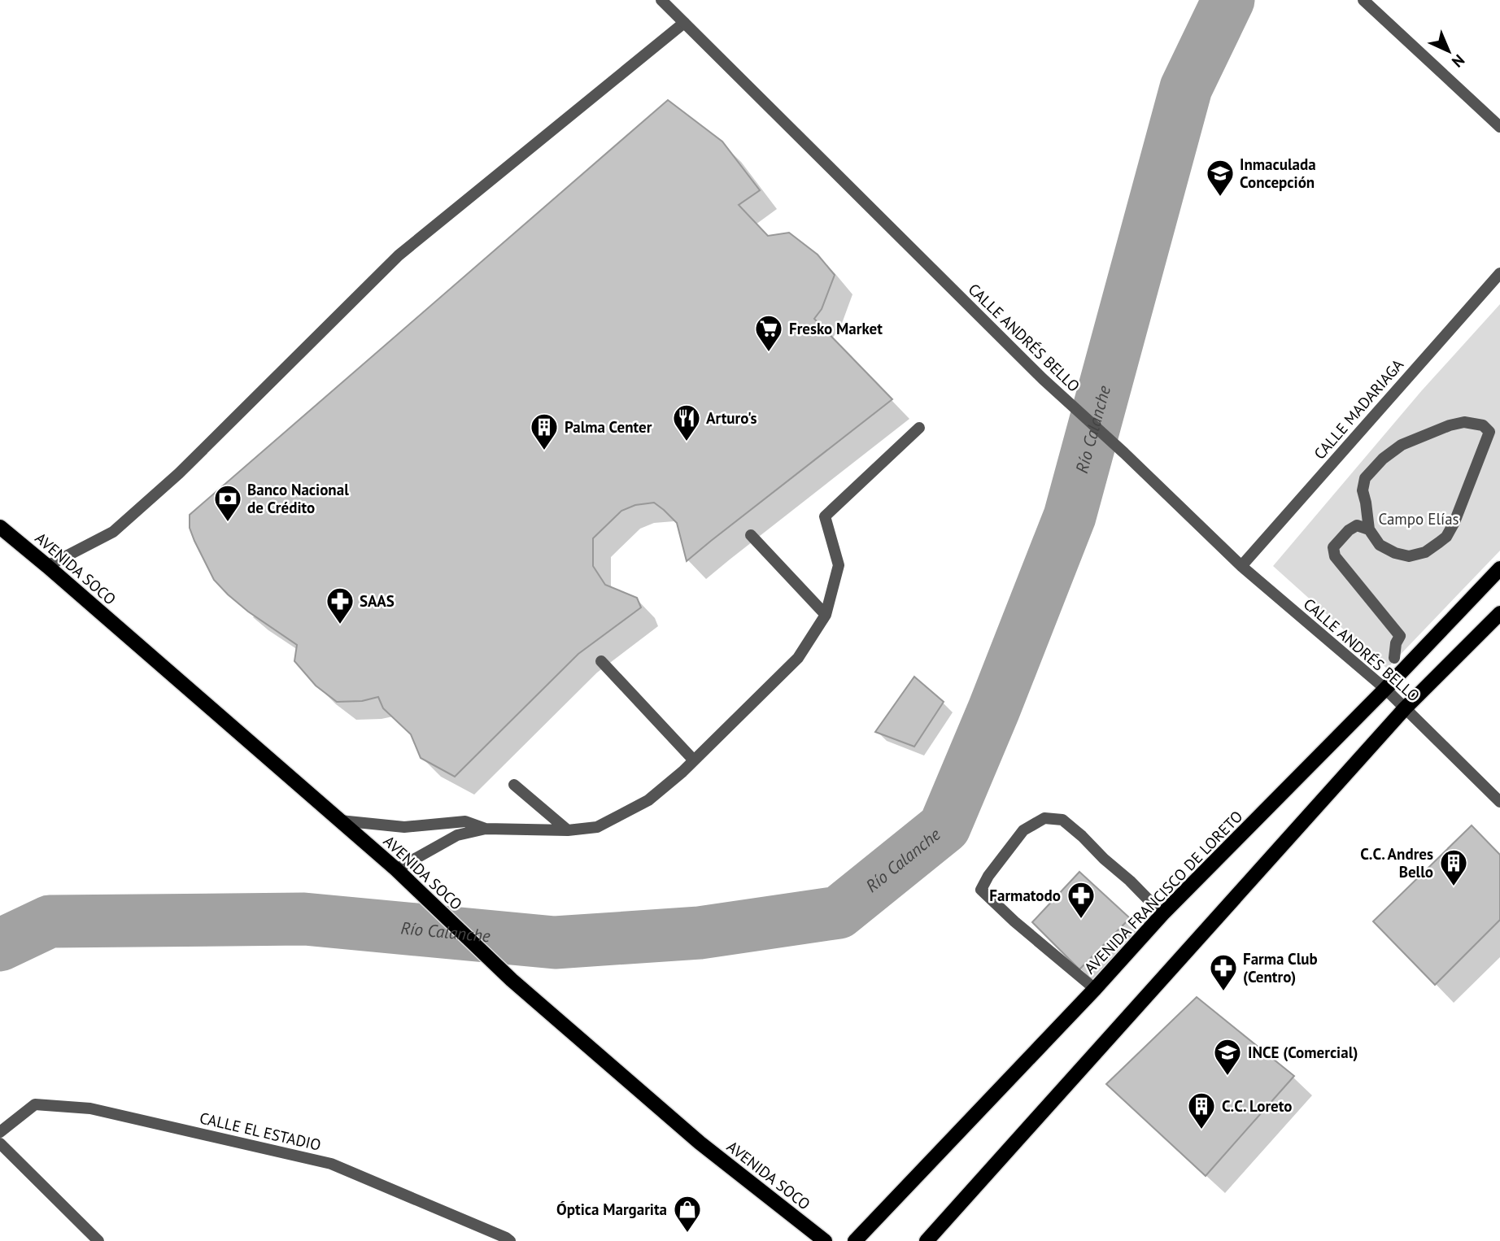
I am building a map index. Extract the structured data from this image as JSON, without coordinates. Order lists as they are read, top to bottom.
{
  "streets": {
    "main road": ["AVENIDA SOCO", "AVENIDA FRANCISCO DE LORETO"],
    "street": ["CALLE ANDRÉS BELLO", "CALLE MADARIAGA", "CALLE EL ESTADIO"]
  },
  "crossings": [
    ["CALLE ANDRÉS BELLO", "CALLE MADARIAGA"],
    ["CALLE ANDRÉS BELLO", "AVENIDA FRANCISCO DE LORETO"]
  ],
  "water": ["Río Calanche"],
  "parks": ["Campo Elías"],
  "places": {
    "school or university": ["Inmaculada Concepción", "INCE (Comercial)"],
    "supermarket": ["Fresko Market"],
    "restaurant": ["Arturo's"],
    "building": ["Palma Center", "C.C. Andres Bello", "C.C. Loreto"],
    "bank": ["Banco Nacional de Crédito"],
    "pharmacy": ["SAAS", "Farmatodo", "Farma Club (Centro)"],
    "shop": ["Óptica Margarita"]
  },
  "north": "bottom right"
}
